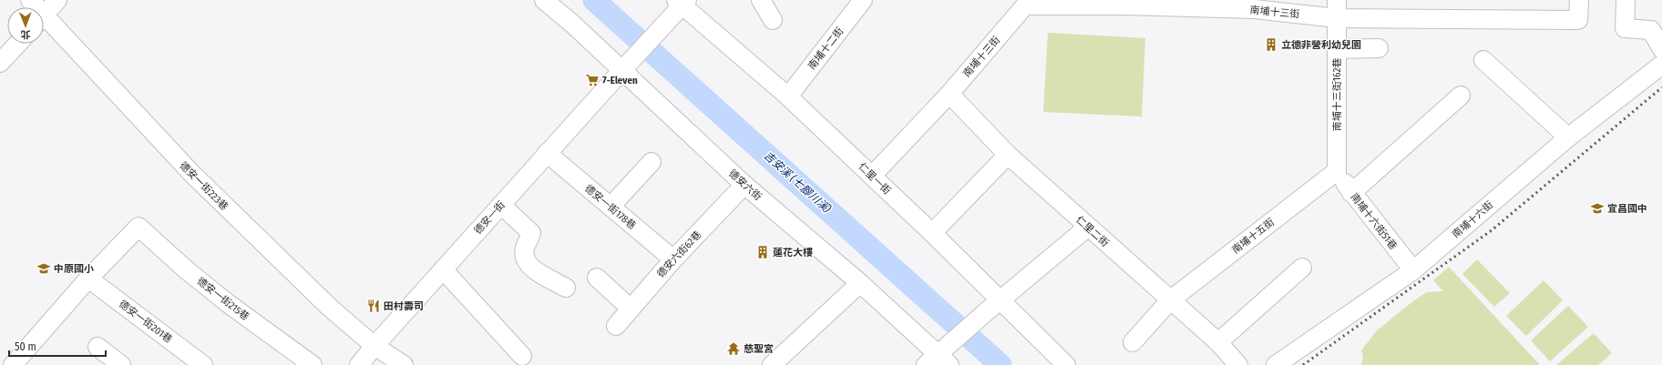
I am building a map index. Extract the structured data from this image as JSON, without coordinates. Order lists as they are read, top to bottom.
{
  "streets": {
    "street": [
      "南埔十三街",
      "南埔十二街",
      "南埔十三街162巷",
      "仁里一街",
      "德安六街",
      "德安一街223巷",
      "德安一街178巷",
      "德安一街",
      "南埔十六街",
      "南埔十六街51巷",
      "仁里二街",
      "南埔十五街",
      "德安六街62巷",
      "德安一街215巷",
      "德安一街201巷"
    ]
  },
  "crossings": [
    ["南埔十三街", "南埔十三街162巷"],
    ["南埔十三街", "仁里一街"],
    ["南埔十三街", "仁里二街"],
    ["南埔十二街", "仁里一街"],
    ["南埔十三街162巷", "南埔十六街51巷"],
    ["南埔十三街162巷", "南埔十五街"],
    ["仁里一街", "德安一街"],
    ["德安六街", "德安一街"],
    ["德安六街", "德安六街62巷"],
    ["德安一街223巷", "德安一街"],
    ["德安一街178巷", "德安一街"],
    ["德安一街178巷", "德安六街62巷"],
    ["南埔十六街", "南埔十六街51巷"],
    ["南埔十六街51巷", "南埔十五街"],
    ["仁里二街", "南埔十五街"],
    ["德安一街215巷", "德安一街201巷"]
  ],
  "water": ["吉安溪 (七腳川溪)"],
  "places": {
    "building": ["立德非營利幼兒園", "蓮花大樓"],
    "supermarket": ["7-Eleven"],
    "school or university": ["宜昌國中", "中原國小"],
    "restaurant": ["田村壽司"],
    "temple": ["慈聖宮"]
  },
  "scale_bar": "50 m",
  "north": "bottom"
}
